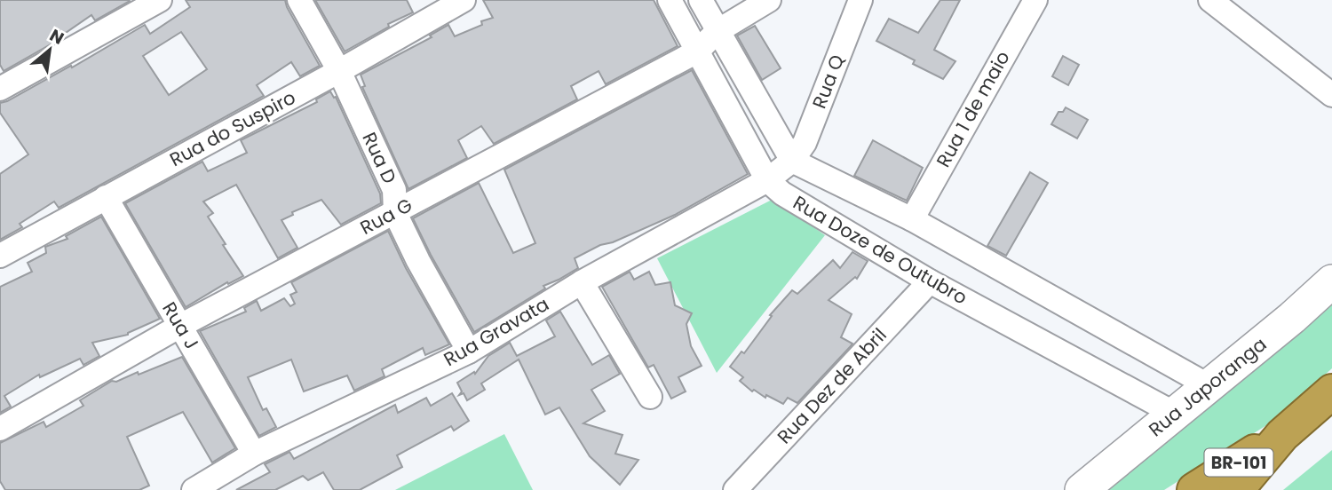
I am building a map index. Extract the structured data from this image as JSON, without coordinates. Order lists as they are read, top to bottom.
{
  "streets": {
    "highway": ["BR-101"],
    "main road": ["Rua Japoranga"],
    "street": [
      "Rua Q",
      "Rua 1 de maio",
      "Rua do Suspiro",
      "Rua D",
      "Rua G",
      "Rua Doze de Outubro",
      "Rua J",
      "Rua Gravata",
      "Rua Dez de Abril"
    ]
  },
  "crossings": [
    ["Rua Q", "Rua Doze de Outubro"],
    ["Rua Q", "Rua Gravata"],
    ["Rua 1 de maio", "Rua Doze de Outubro"],
    ["Rua do Suspiro", "Rua D"],
    ["Rua do Suspiro", "Rua J"],
    ["Rua D", "Rua G"],
    ["Rua D", "Rua Gravata"],
    ["Rua G", "Rua Doze de Outubro"],
    ["Rua G", "Rua J"],
    ["Rua Doze de Outubro", "Rua Gravata"],
    ["Rua Doze de Outubro", "Rua Dez de Abril"],
    ["Rua Doze de Outubro", "Rua Japoranga"],
    ["Rua J", "Rua Gravata"]
  ],
  "north": "top right"
}
